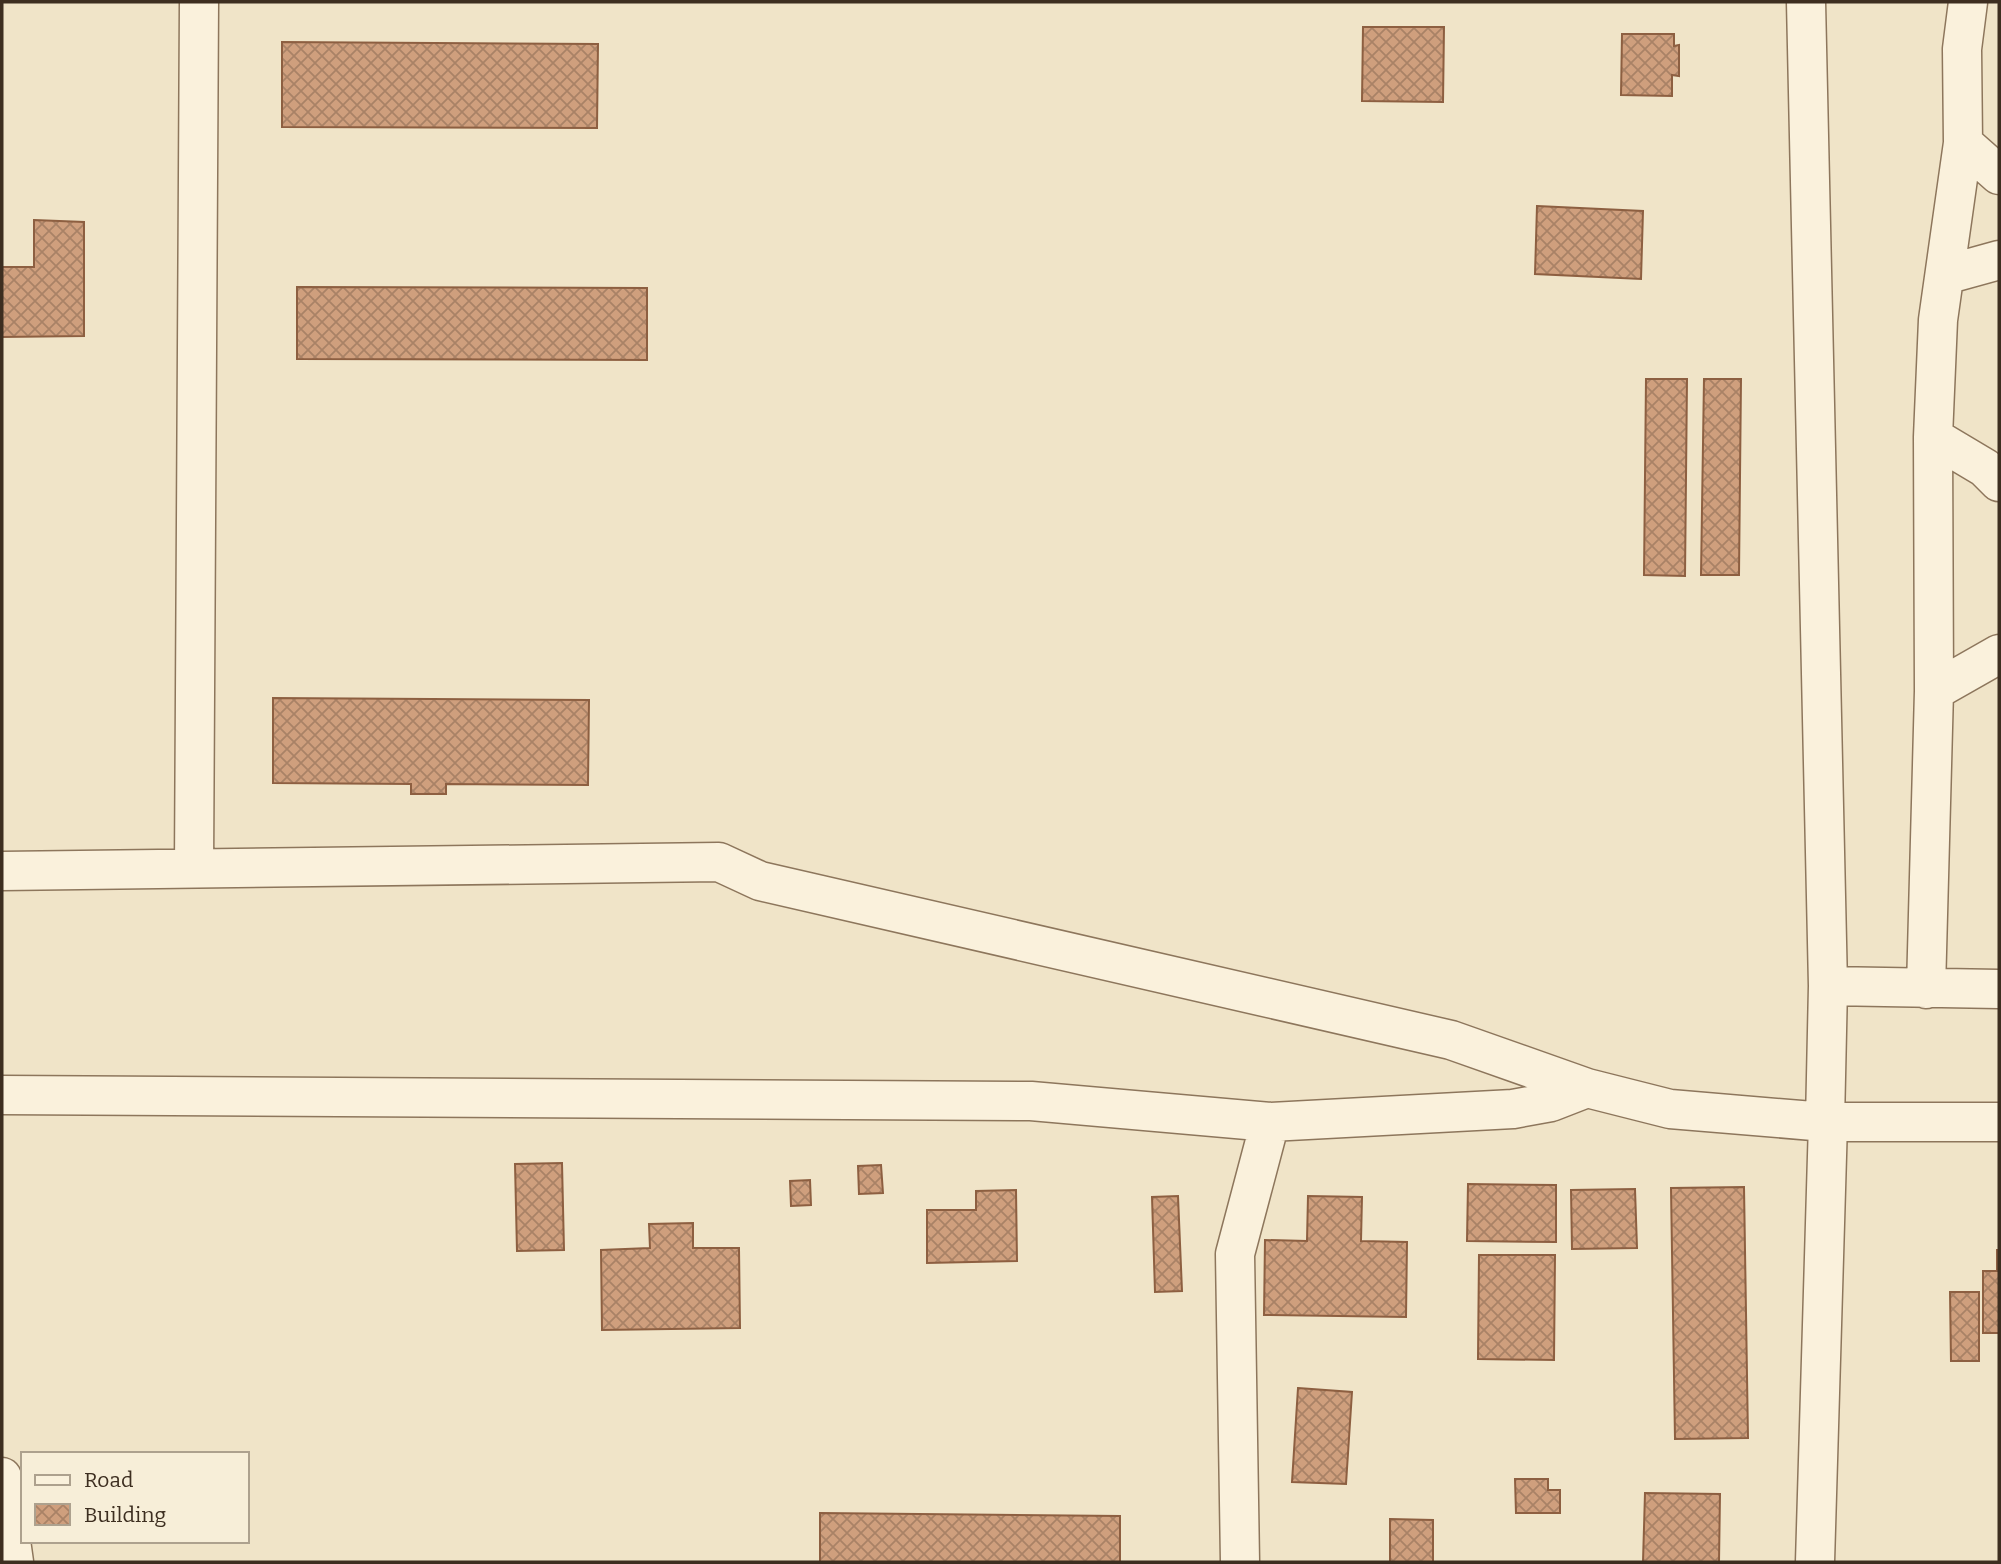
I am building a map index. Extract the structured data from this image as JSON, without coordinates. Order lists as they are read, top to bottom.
{
  "legend": ["Road", "Building"]
}
